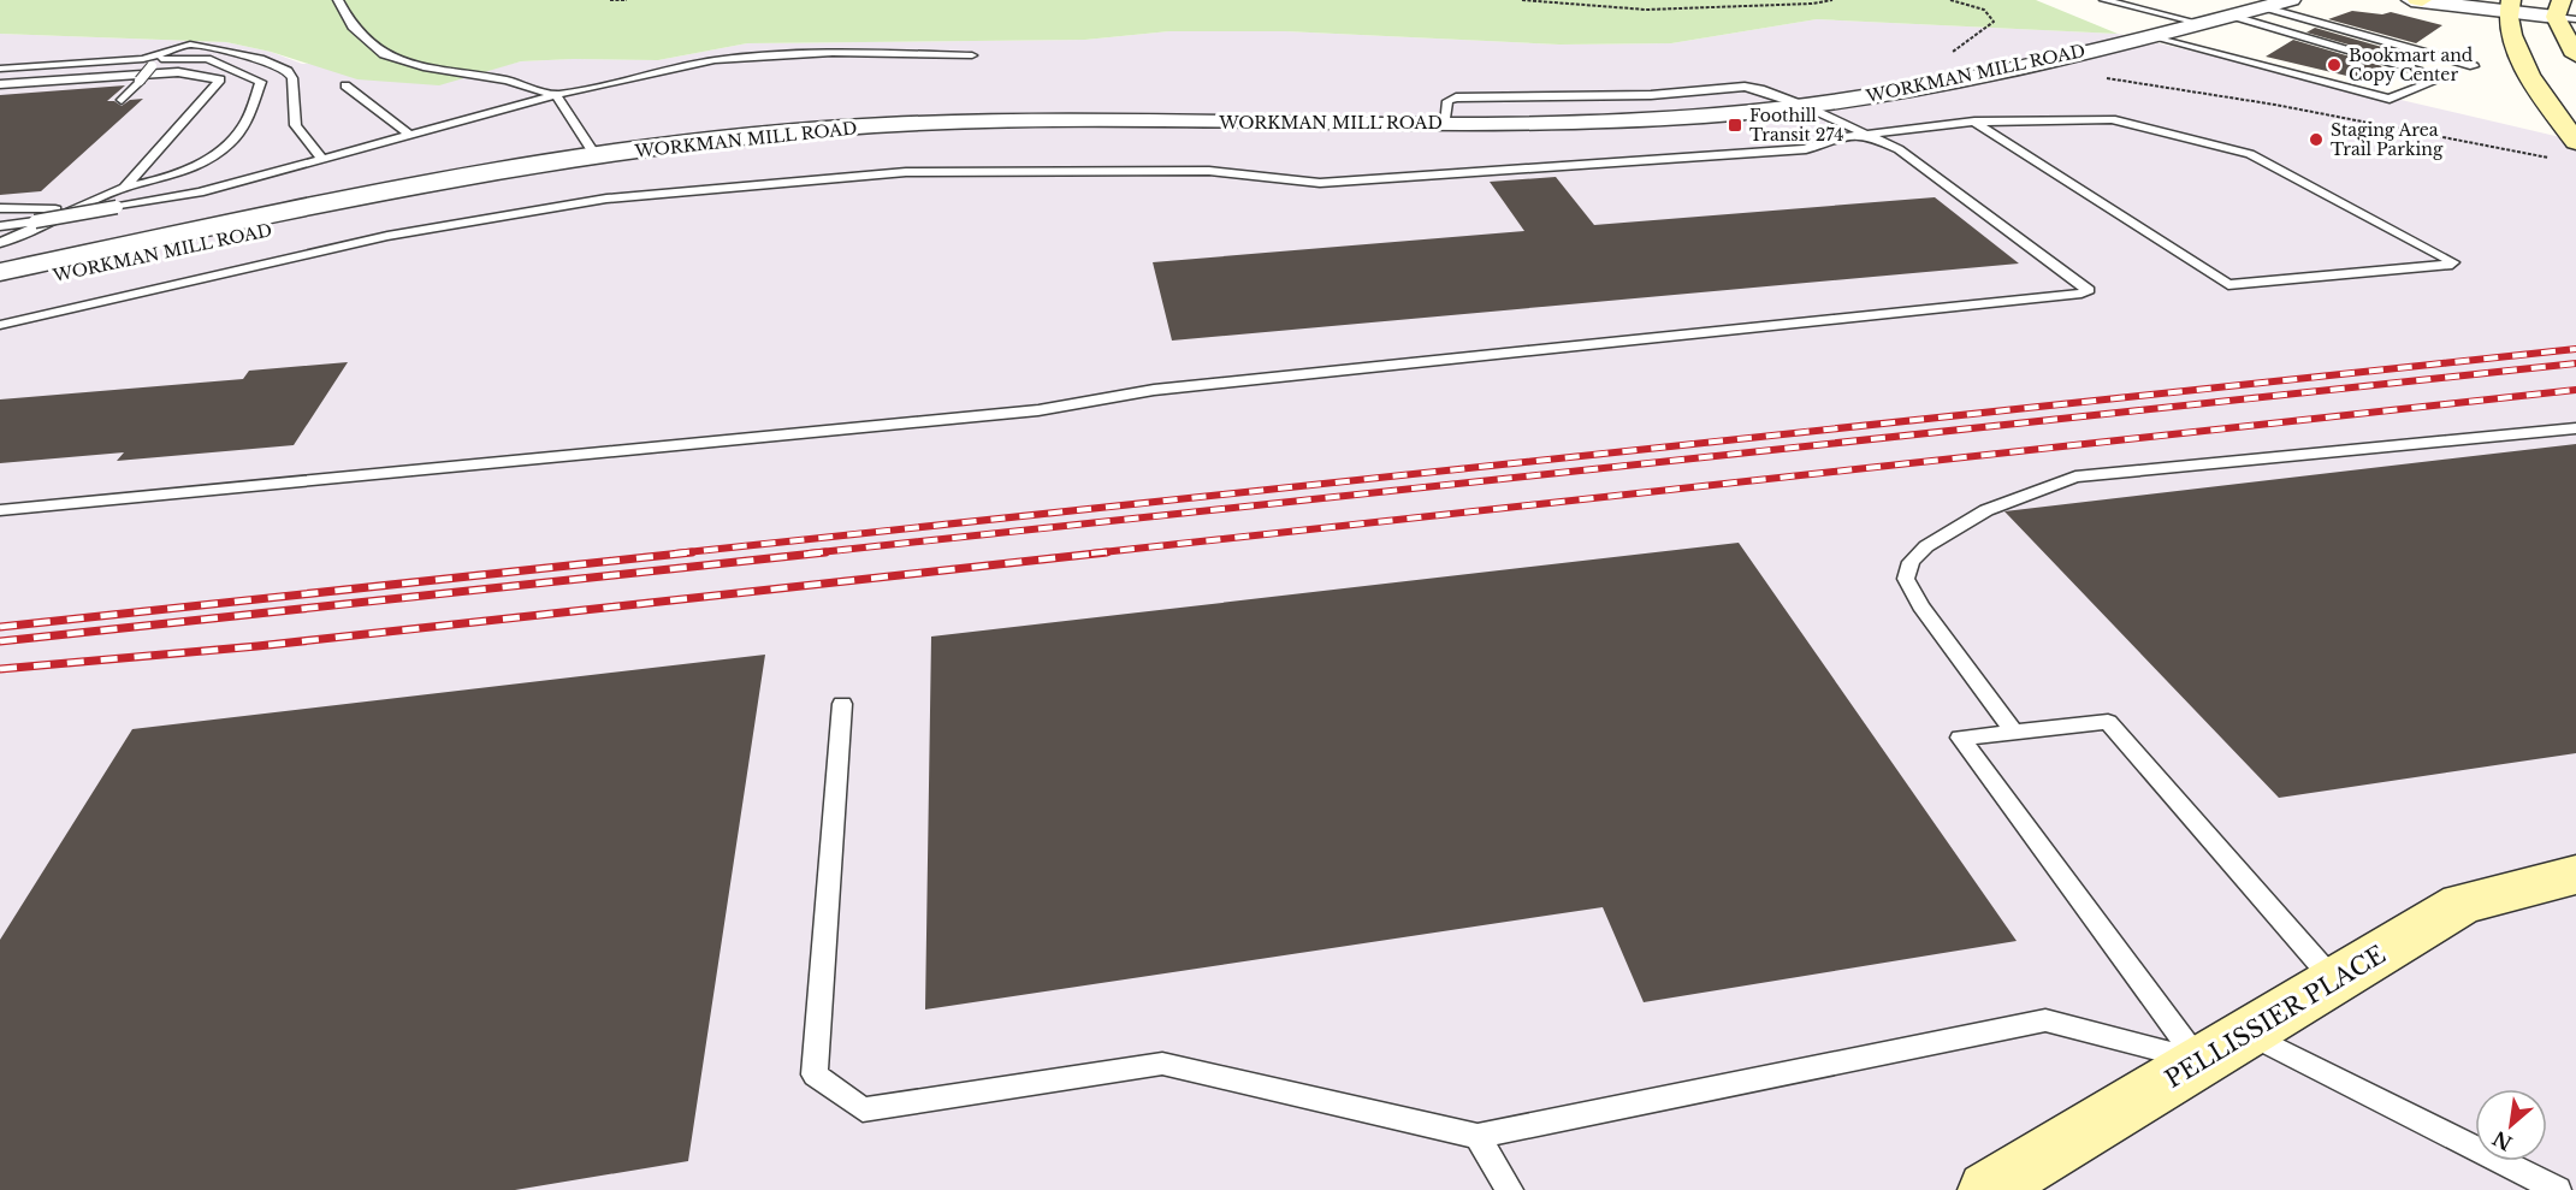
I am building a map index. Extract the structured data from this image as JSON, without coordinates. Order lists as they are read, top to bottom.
{
  "streets": {
    "main road": ["PELLISSIER PLACE"],
    "street": ["WORKMAN MILL ROAD"]
  },
  "places": {
    "other": ["Bookmart and Copy Center", "Staging Area Trail Parking"],
    "transit": ["Foothill Transit 274"]
  },
  "north": "bottom left"
}
